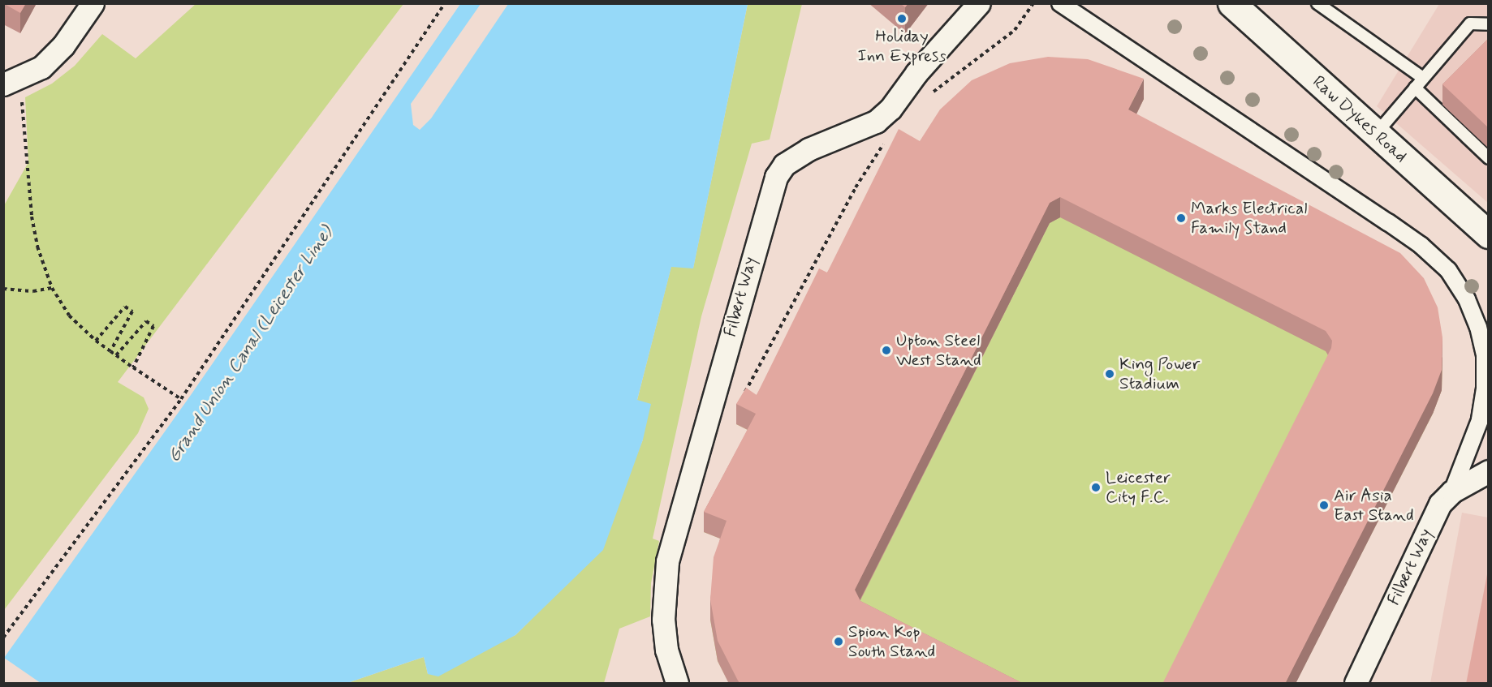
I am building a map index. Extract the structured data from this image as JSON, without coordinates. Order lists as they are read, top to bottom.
{
  "streets": {
    "street": ["Raw Dykes Road", "Filbert Way"]
  },
  "water": ["Grand Union Canal (Leicester Line)"],
  "places": [
    "Holiday Inn Express",
    "Marks Electrical Family Stand",
    "Upton Steel West Stand",
    "King Power Stadium",
    "Leicester City F.C.",
    "Air Asia East Stand",
    "Spion Kop South Stand"
  ]
}
